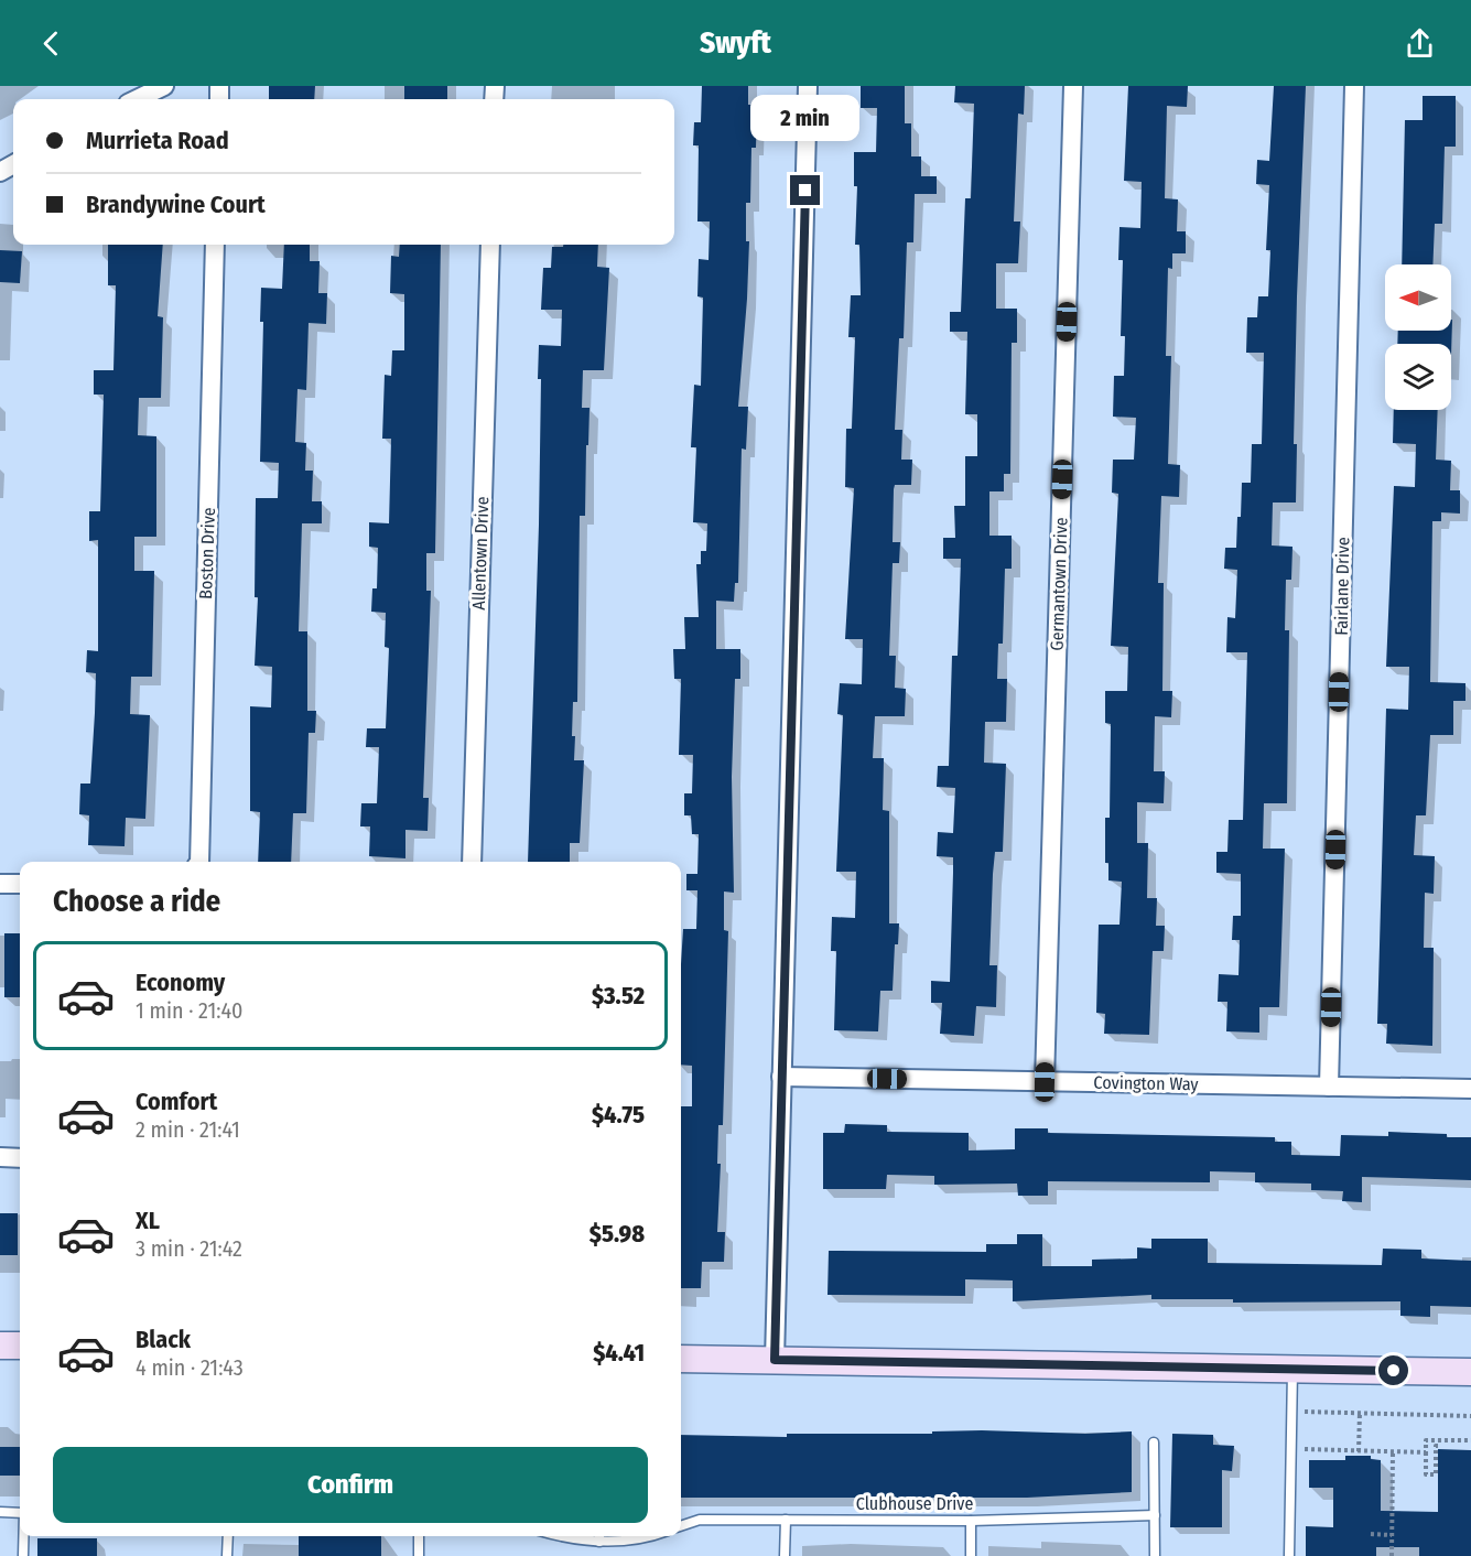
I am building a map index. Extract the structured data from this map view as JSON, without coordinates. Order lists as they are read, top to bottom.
{
  "streets": {
    "street": [
      "Boston Drive",
      "Allentown Drive",
      "Germantown Drive",
      "Fairlane Drive",
      "Covington Way"
    ],
    "lane": ["Clubhouse Drive"]
  },
  "crossings": [
    ["Germantown Drive", "Covington Way"],
    ["Fairlane Drive", "Covington Way"]
  ],
  "north": "left",
  "page": {
    "header": "Swyft",
    "bubble": "2 min",
    "banner": ["Murrieta Road", "Brandywine Court"],
    "heading": "Choose a ride",
    "list": [
      {
        "name": "Economy",
        "note": "1 min · 21:40",
        "value": "$3.52"
      },
      {
        "name": "Comfort",
        "note": "2 min · 21:41",
        "value": "$4.75"
      },
      {
        "name": "XL",
        "note": "3 min · 21:42",
        "value": "$5.98"
      },
      {
        "name": "Black",
        "note": "4 min · 21:43",
        "value": "$4.41"
      }
    ],
    "buttons": "Confirm"
  }
}
